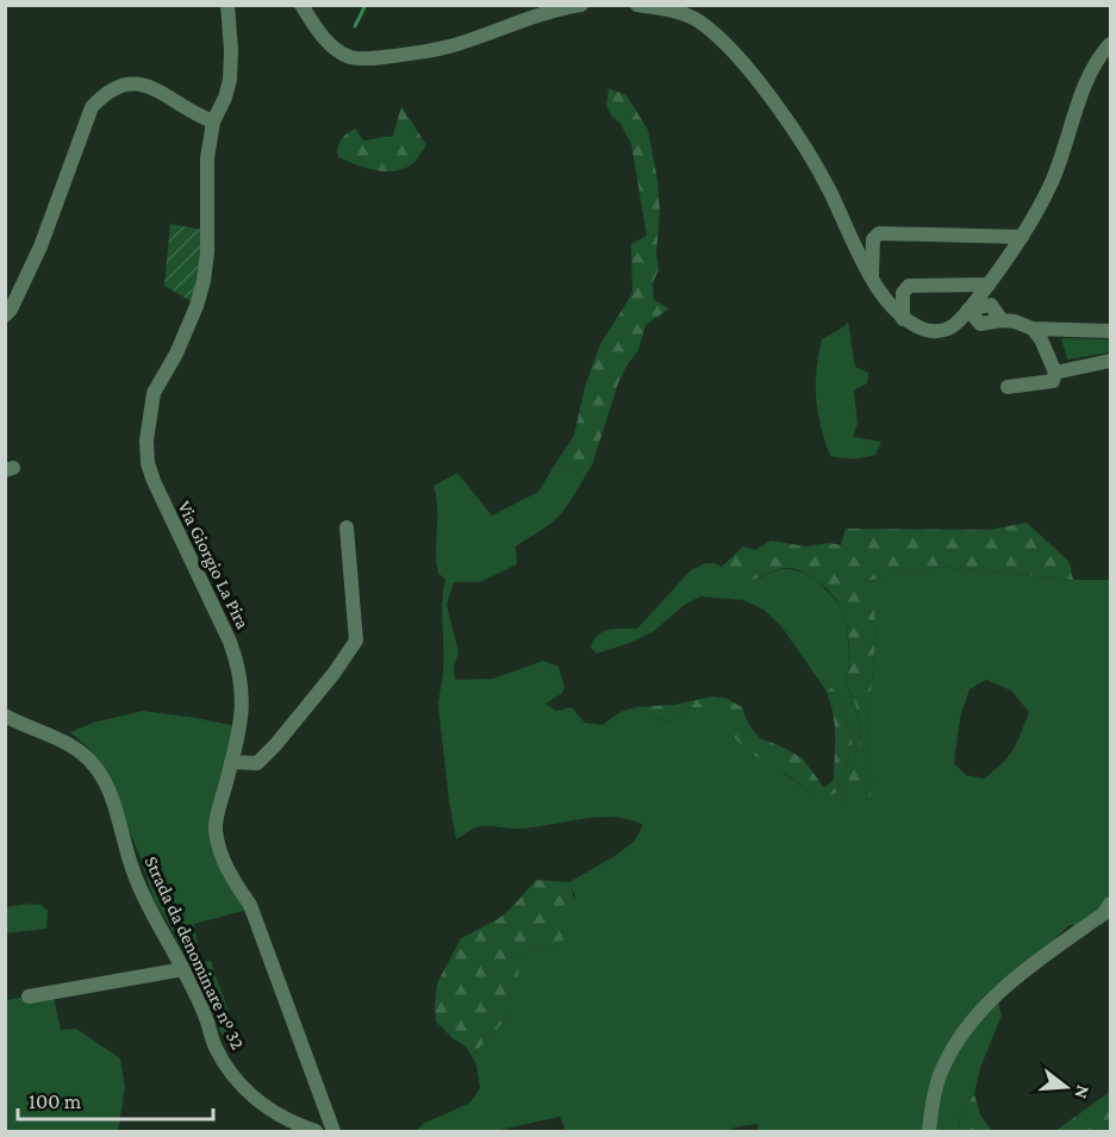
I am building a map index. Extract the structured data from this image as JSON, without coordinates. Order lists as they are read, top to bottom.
{
  "streets": {
    "street": ["Via Giorgio La Pira", "Strada da denominare nº 32"]
  },
  "scale_bar": "100 m",
  "north": "right"
}
